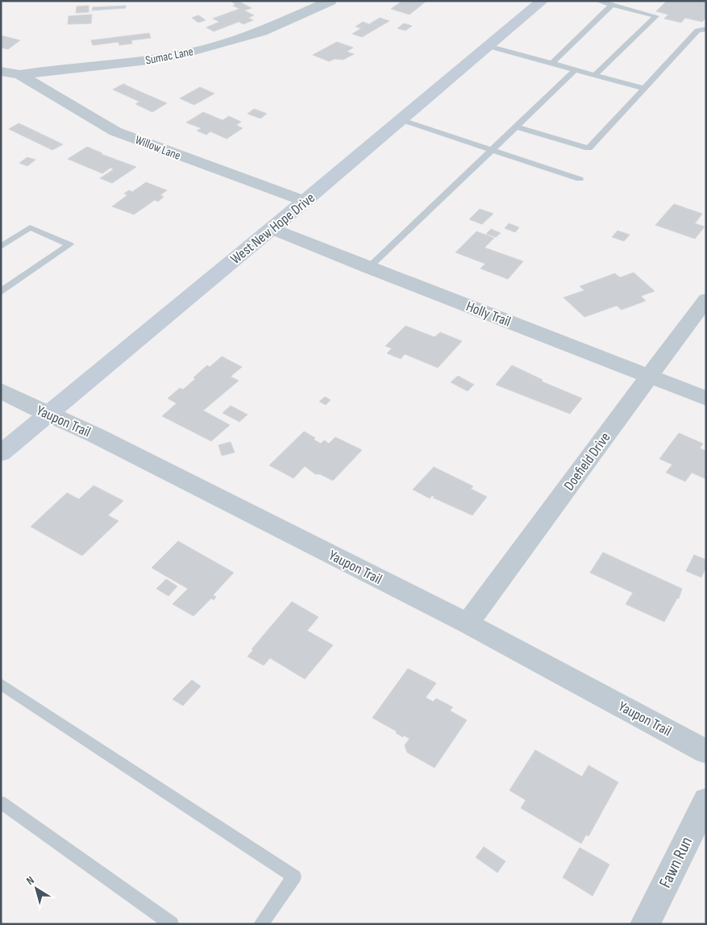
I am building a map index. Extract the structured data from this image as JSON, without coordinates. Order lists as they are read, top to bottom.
{
  "streets": {
    "main road": ["West New Hope Drive"],
    "street": [
      "Sumac Lane",
      "Willow Lane",
      "Holly Trail",
      "Yaupon Trail",
      "Doefield Drive",
      "Fawn Run"
    ]
  },
  "crossings": [
    ["Sumac Lane", "Willow Lane"],
    ["Willow Lane", "West New Hope Drive"],
    ["West New Hope Drive", "Holly Trail"],
    ["West New Hope Drive", "Yaupon Trail"],
    ["Holly Trail", "Doefield Drive"],
    ["Yaupon Trail", "Doefield Drive"]
  ],
  "north": "top left"
}
